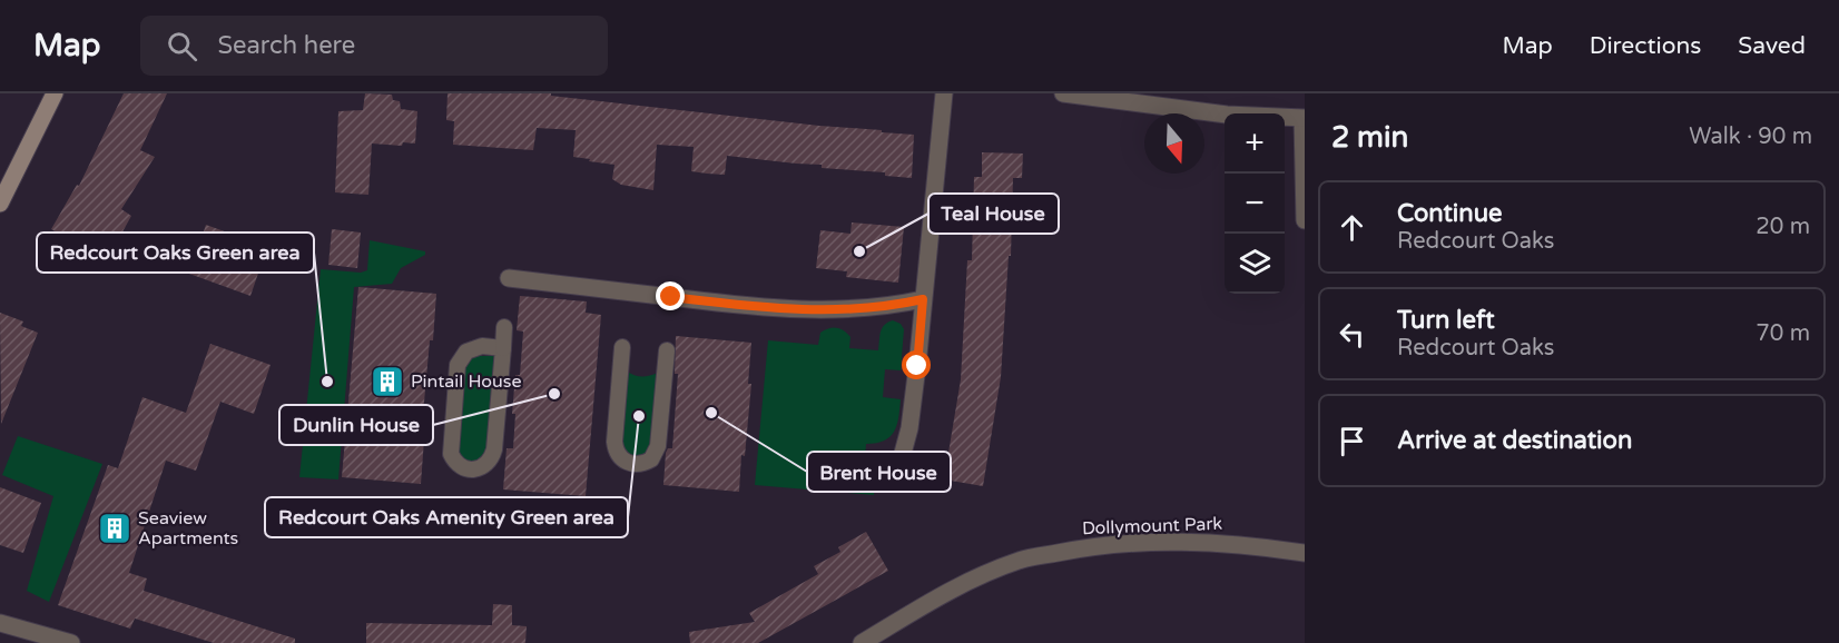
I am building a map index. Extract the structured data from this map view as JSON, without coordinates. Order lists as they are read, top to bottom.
{
  "streets": {
    "street": ["Dollymount Park"]
  },
  "places": {
    "other": [
      "Teal House",
      "Redcourt Oaks Green area",
      "Dunlin House",
      "Brent House",
      "Redcourt Oaks Amenity Green area"
    ],
    "building": ["Pintail House", "Seaview Apartments"]
  },
  "north": "bottom",
  "page": {
    "header": "Map",
    "search": "Search here",
    "nav": ["Map", "Directions", "Saved"],
    "heading": ["2 min", "Walk · 90 m"],
    "map_buttons": ["+", "−"],
    "list": [
      ["Continue", "Redcourt Oaks", "20 m"],
      ["Turn left", "Redcourt Oaks", "70 m"],
      "Arrive at destination"
    ]
  }
}
